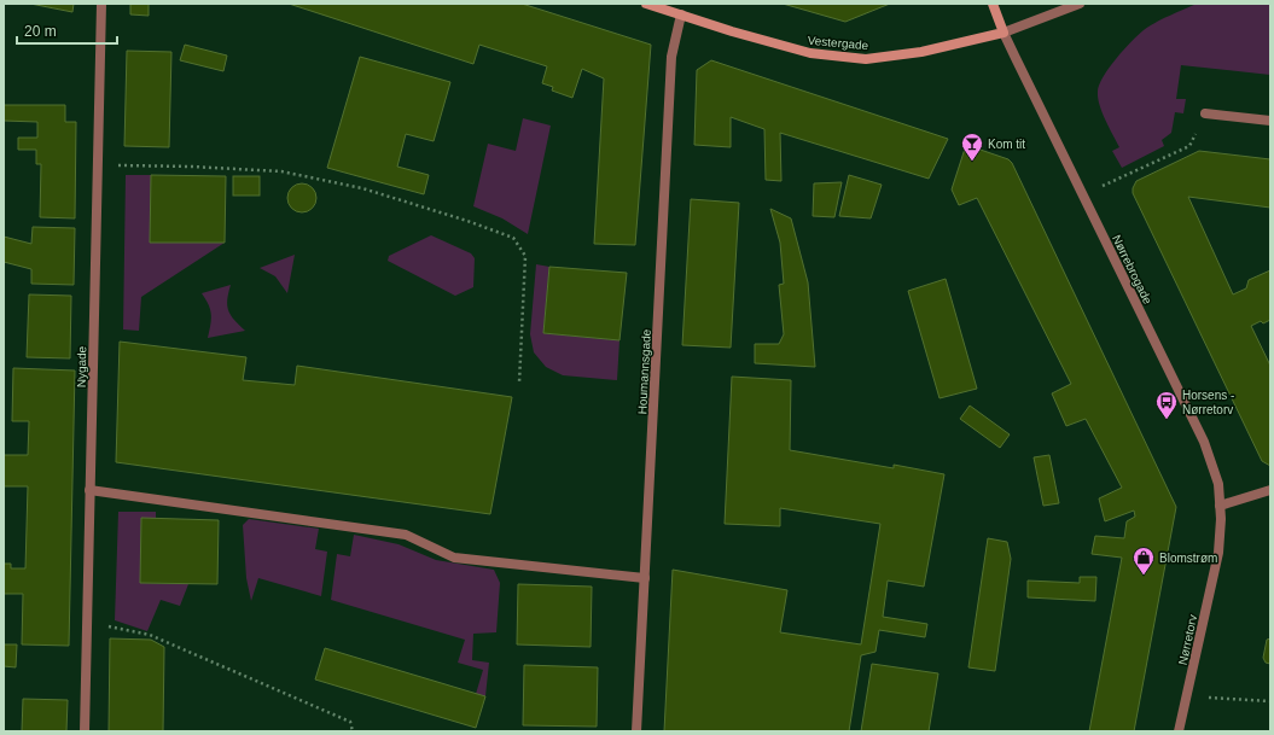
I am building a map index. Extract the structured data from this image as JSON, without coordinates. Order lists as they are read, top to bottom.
{
  "streets": {
    "main road": ["Vestergade", "Nørrebrogade"],
    "street": ["Nygade", "Houmannsgade", "Nørretorv"]
  },
  "crossings": [
    ["Vestergade", "Nørrebrogade"],
    ["Vestergade", "Houmannsgade"],
    ["Nørrebrogade", "Nørretorv"]
  ],
  "places": {
    "bar": ["Kom tit"],
    "bus stop": ["Horsens - Nørretorv"],
    "shop": ["Blomstrøm"]
  },
  "scale_bar": "20 m"
}
